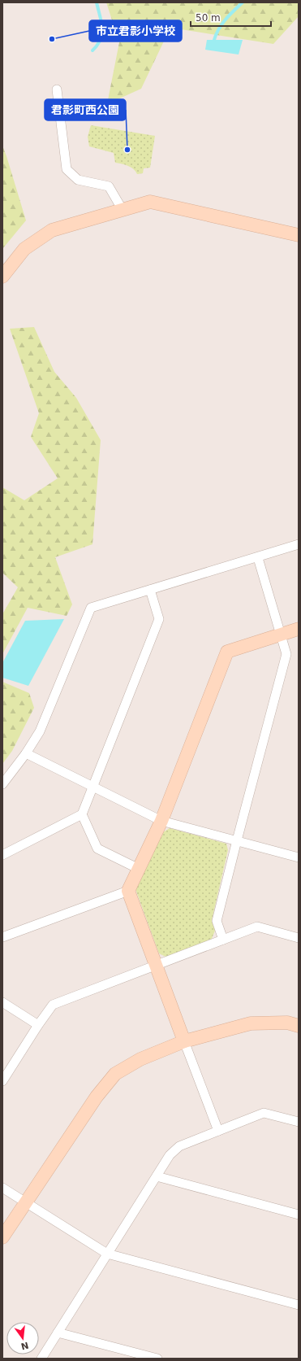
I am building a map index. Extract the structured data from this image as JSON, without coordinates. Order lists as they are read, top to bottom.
{
  "places": ["市立君影小学校", "君影町西公園"],
  "scale_bar": "50 m",
  "north": "bottom"
}
